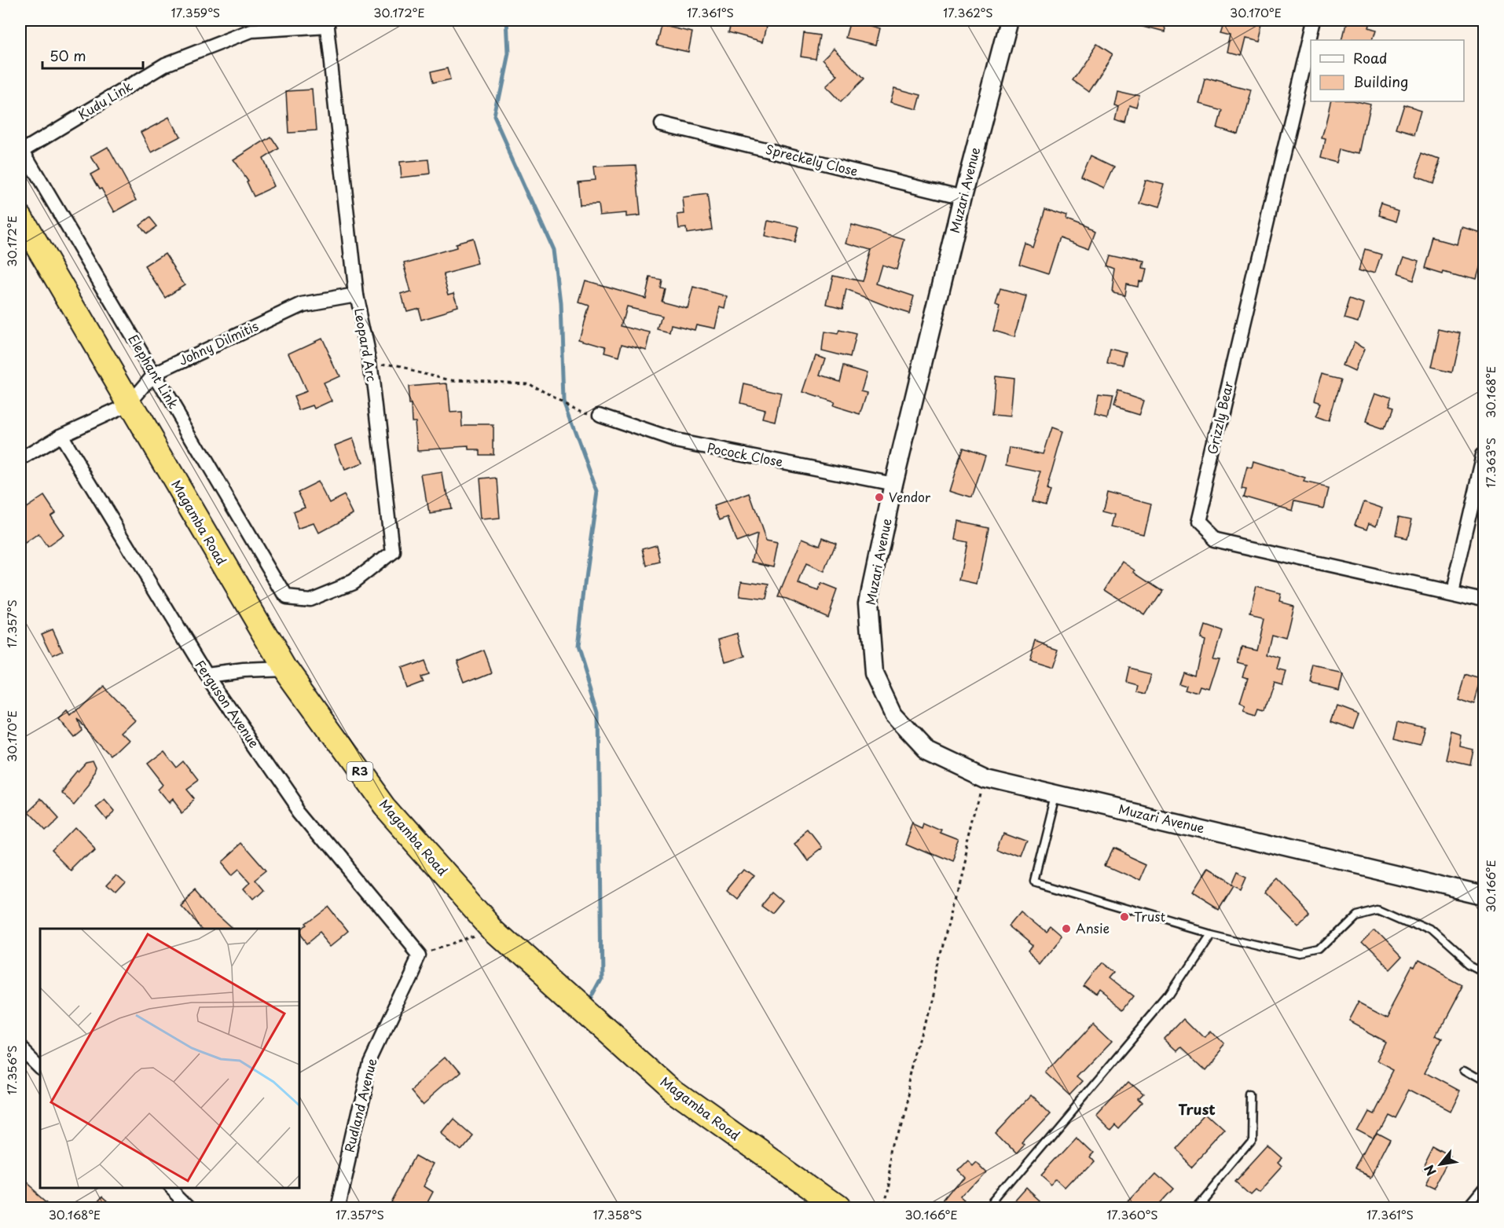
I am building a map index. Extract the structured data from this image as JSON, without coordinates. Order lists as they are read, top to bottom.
{
  "streets": {
    "highway": ["Magamba Road", "R3"],
    "street": [
      "Kudu Link",
      "Spreckely Close",
      "Muzari Avenue",
      "Johny Dilmitis",
      "Leopard Arc",
      "Elephant Link",
      "Grizzly Bear",
      "Pocock Close",
      "Ferguson Avenue",
      "Rudland Avenue"
    ]
  },
  "crossings": [
    ["Kudu Link", "Leopard Arc"],
    ["Kudu Link", "Elephant Link"],
    ["Spreckely Close", "Muzari Avenue"],
    ["Muzari Avenue", "Pocock Close"],
    ["Johny Dilmitis", "Leopard Arc"],
    ["Johny Dilmitis", "Elephant Link"],
    ["Johny Dilmitis", "Magamba Road"],
    ["Johny Dilmitis", "Ferguson Avenue"],
    ["Leopard Arc", "Elephant Link"],
    ["Ferguson Avenue", "Rudland Avenue"]
  ],
  "districts": ["Trust"],
  "places": ["Vendor", "Trust", "Ansie"],
  "legend": ["Road", "Building"],
  "scale_bar": "50 m",
  "north": "bottom left",
  "coordinates": [
    "17.359°S",
    "30.172°E",
    "17.361°S",
    "17.362°S",
    "30.170°E",
    "30.168°E",
    "17.363°S",
    "17.357°S",
    "30.166°E",
    "17.356°S",
    "17.358°S",
    "17.360°S"
  ]
}
